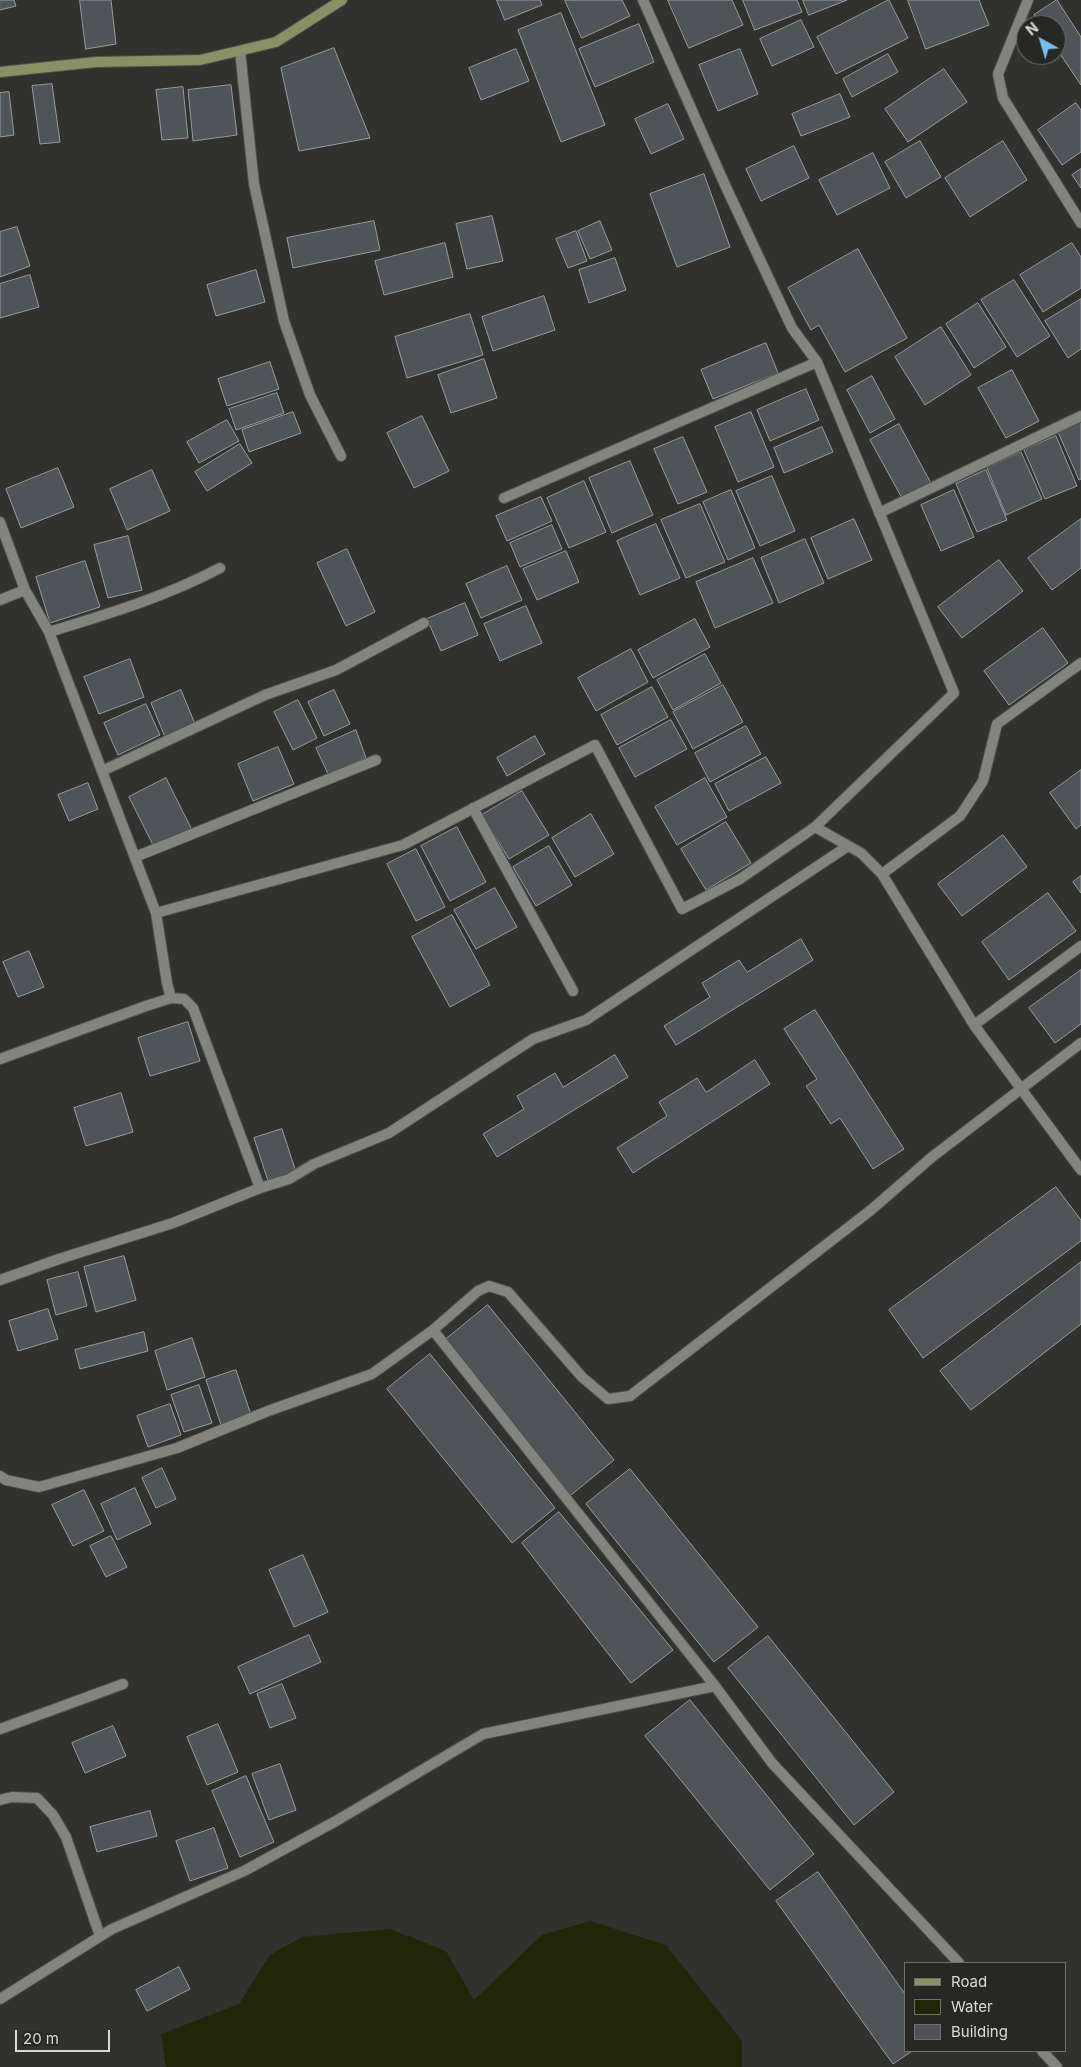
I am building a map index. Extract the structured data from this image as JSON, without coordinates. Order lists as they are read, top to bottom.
{
  "legend": ["Road", "Water", "Building"],
  "scale_bar": "20 m",
  "north": "top left"
}
